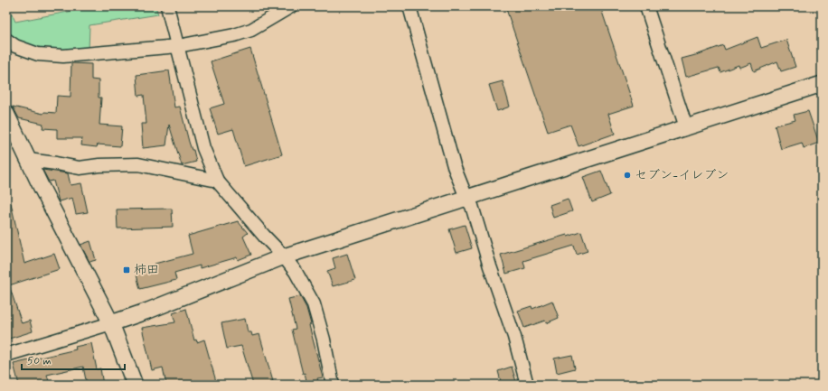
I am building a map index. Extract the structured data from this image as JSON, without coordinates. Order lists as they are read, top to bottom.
{
  "places": {
    "other": ["セブン-イレブン"],
    "transit": ["柿田"]
  },
  "scale_bar": "50 m"
}
